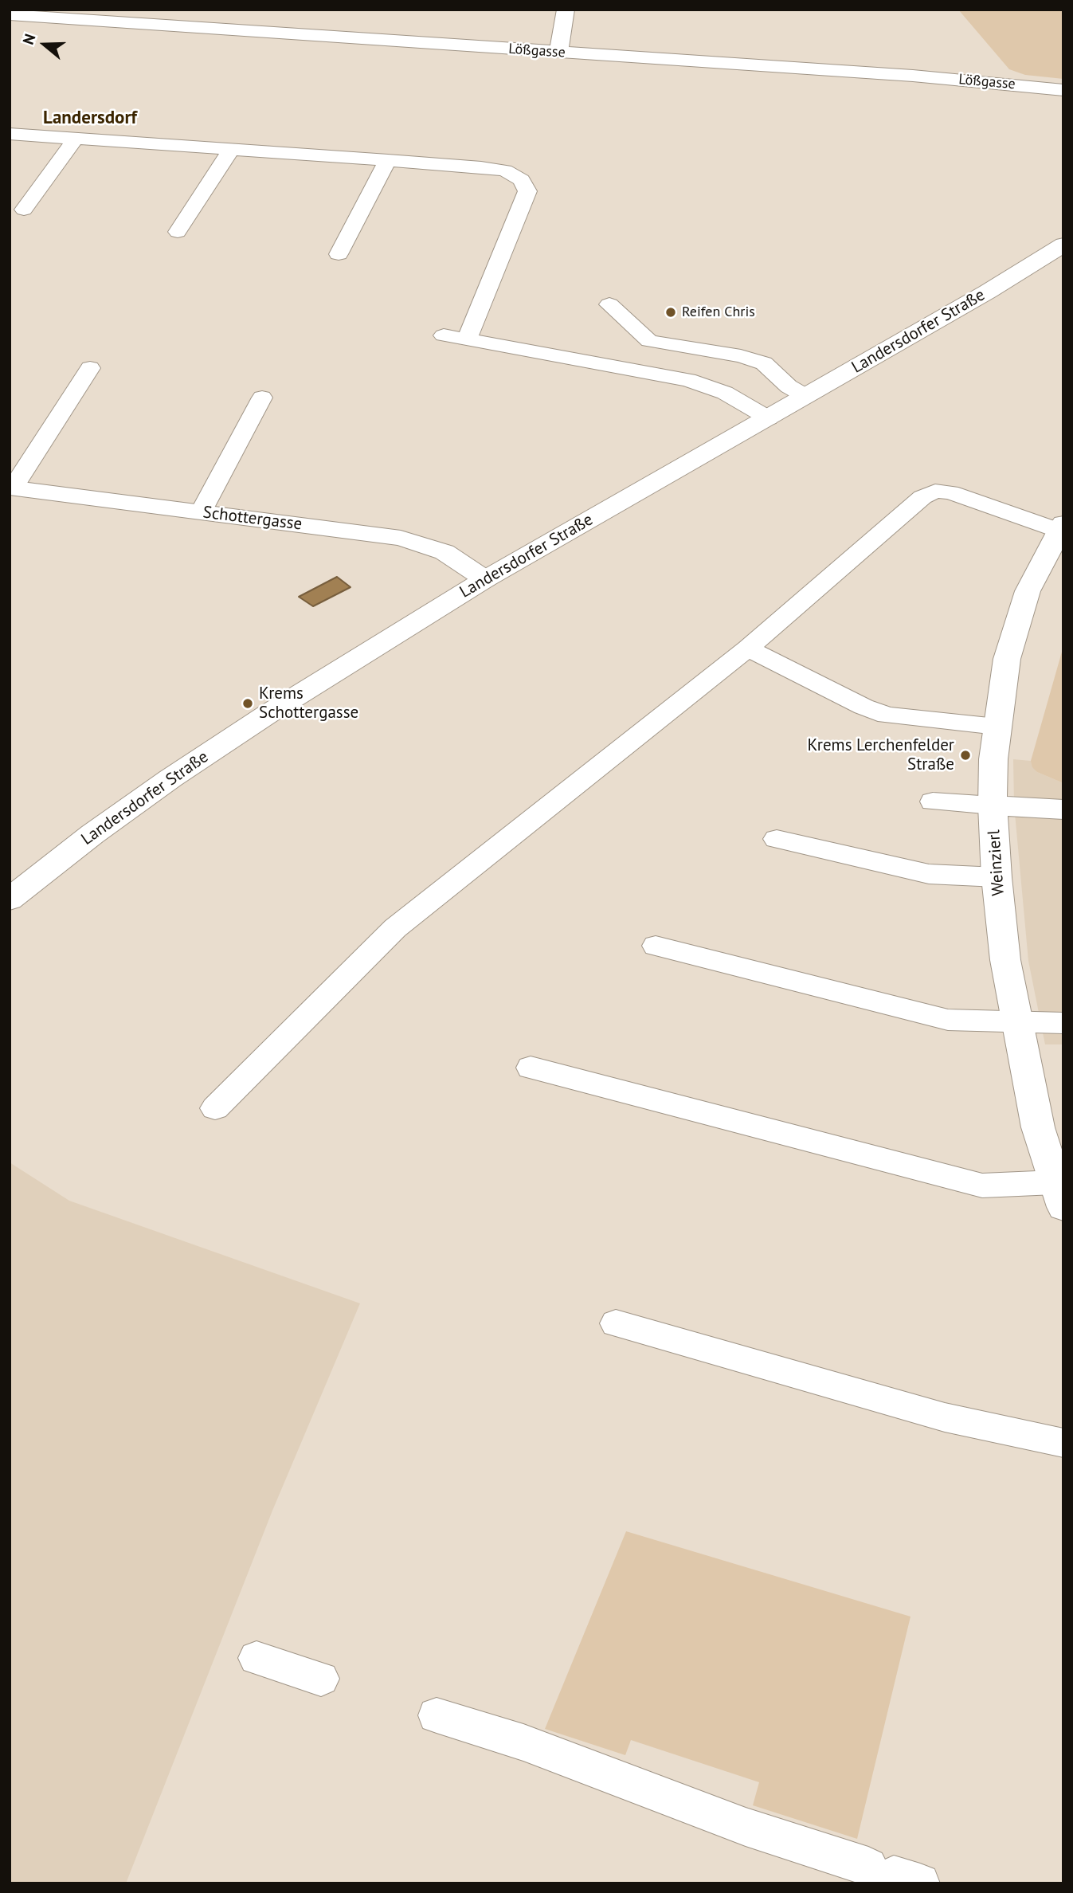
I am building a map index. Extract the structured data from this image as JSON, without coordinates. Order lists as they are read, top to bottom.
{
  "streets": {
    "street": [
      "Lößgasse",
      "Landersdorfer Straße",
      "Schottergasse",
      "Weinzierl"
    ]
  },
  "crossings": [
    ["Landersdorfer Straße", "Schottergasse"]
  ],
  "districts": ["Landersdorf"],
  "places": ["Reifen Chris", "Krems Schottergasse", "Krems Lerchenfelder Straße"],
  "north": "left"
}
